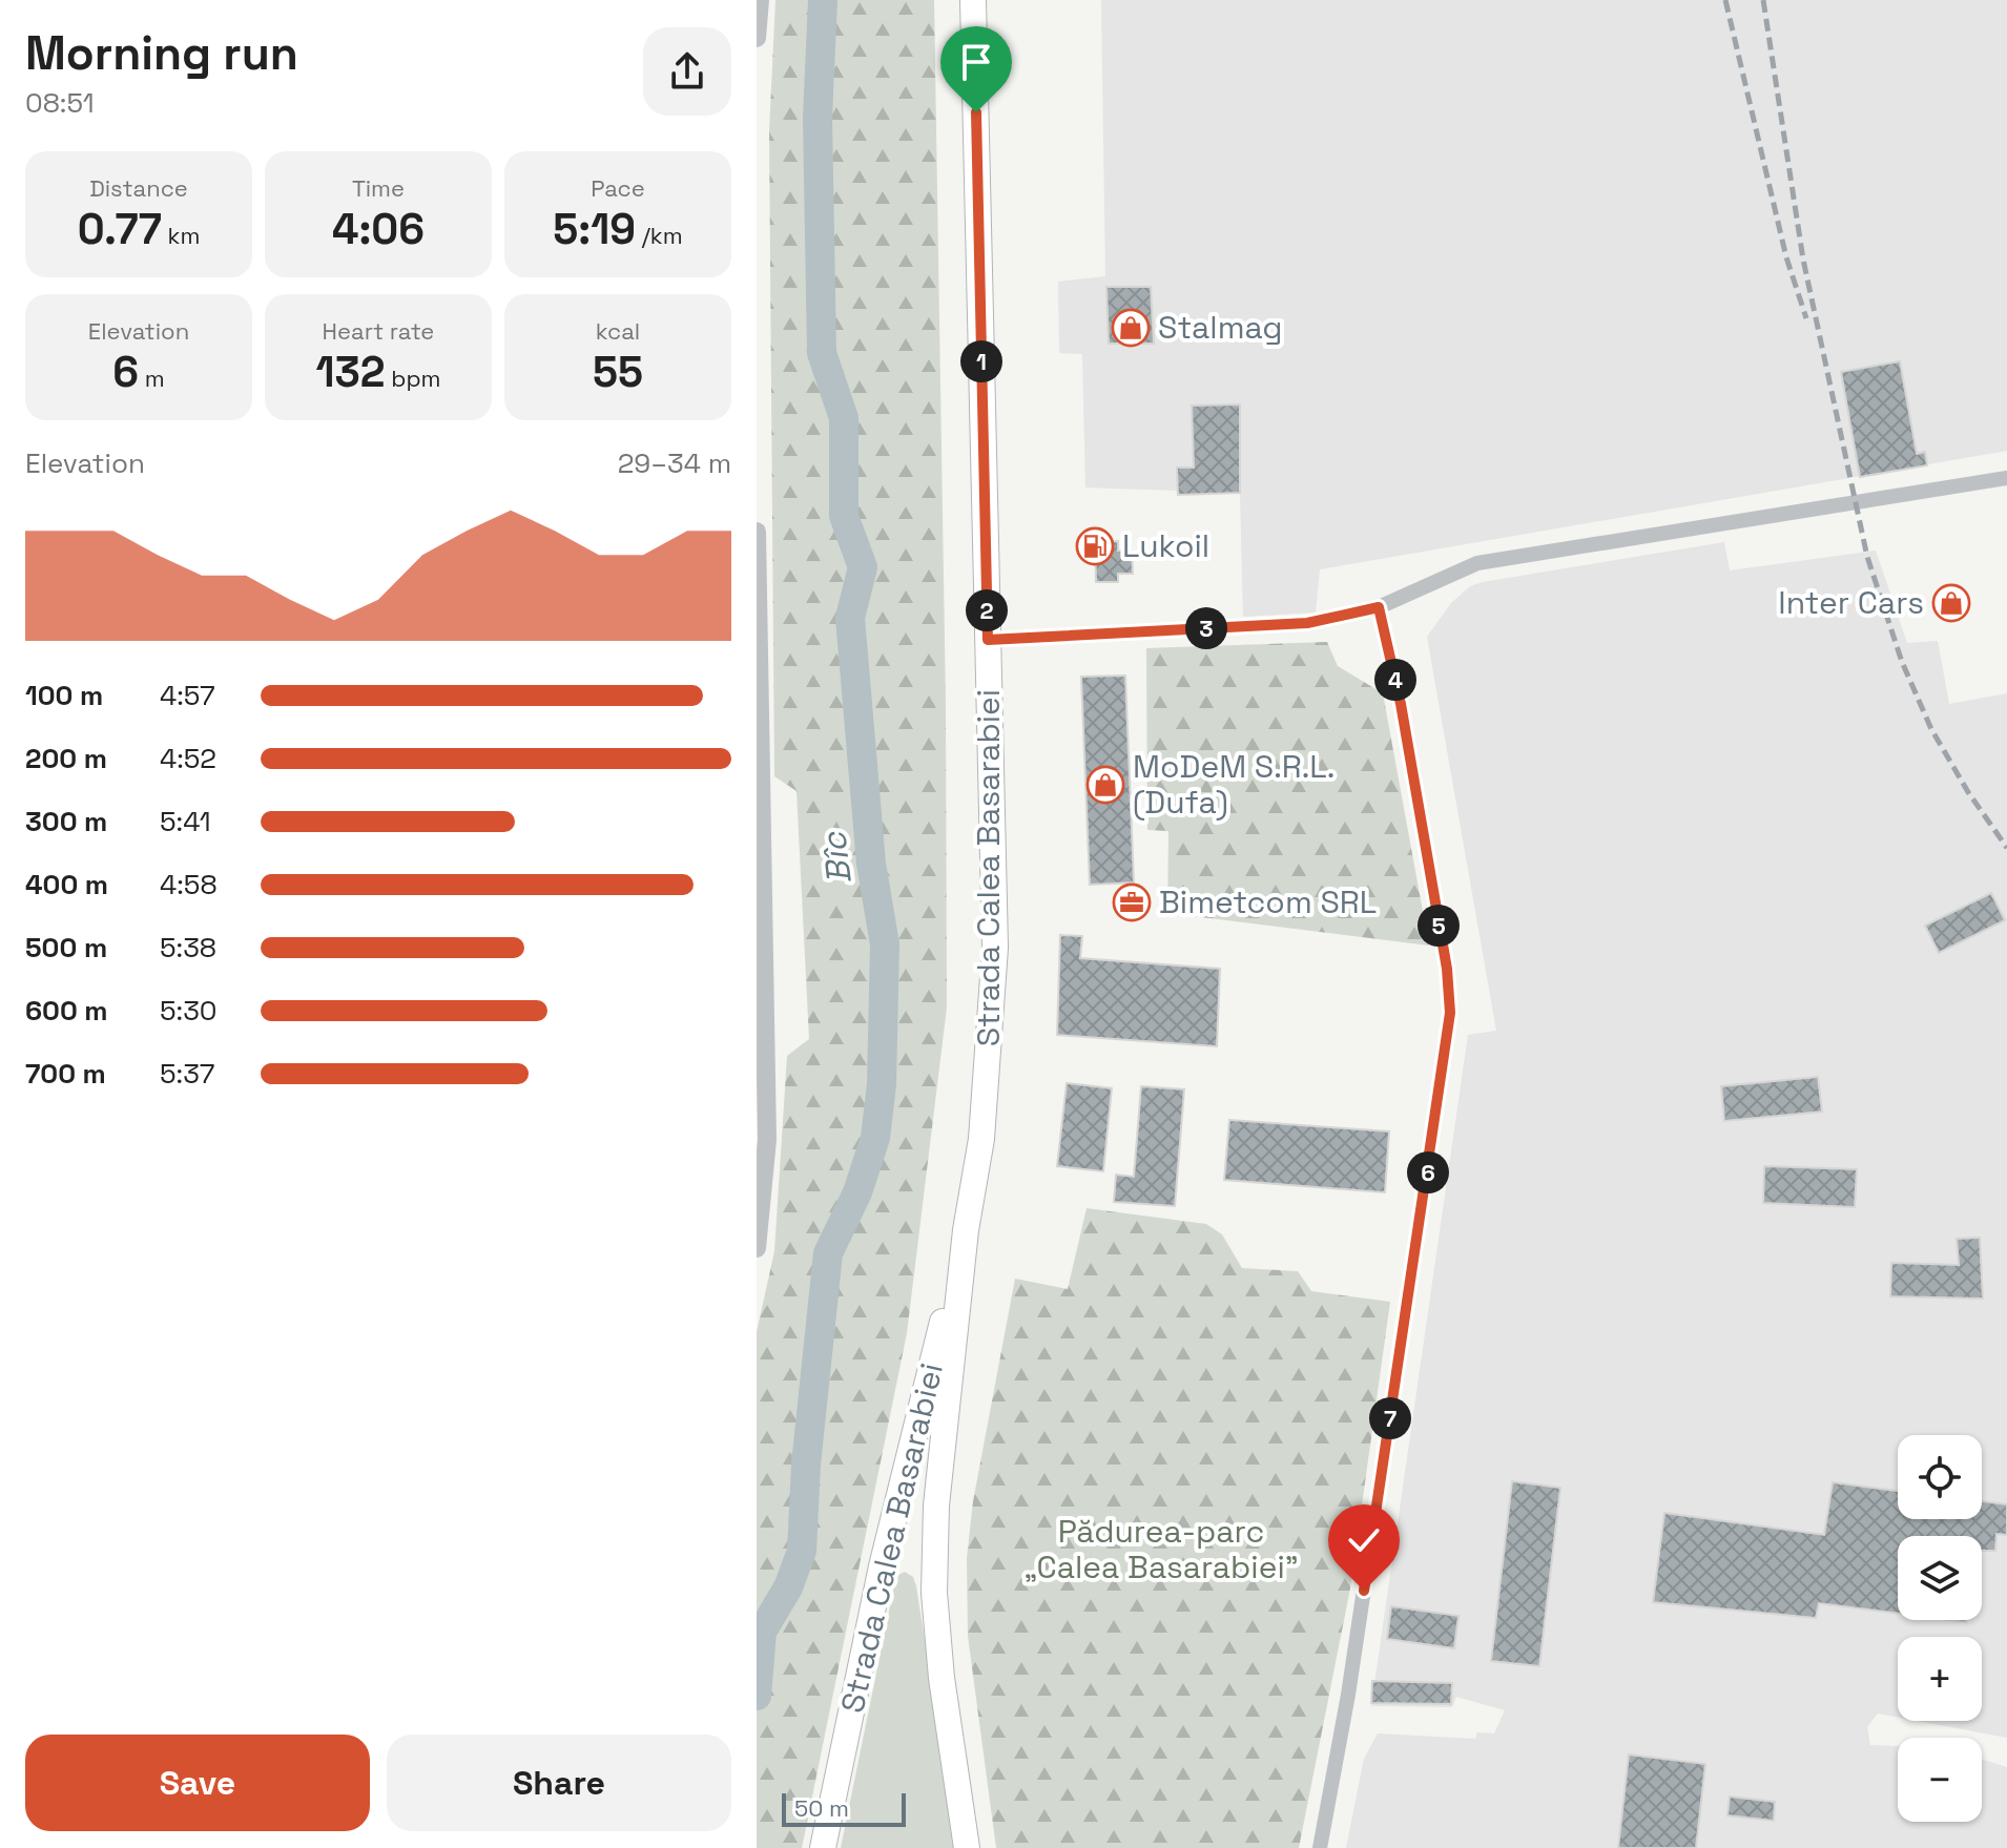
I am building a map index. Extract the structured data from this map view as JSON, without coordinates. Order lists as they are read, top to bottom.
{
  "streets": {
    "main road": ["Strada Calea Basarabiei"]
  },
  "water": ["Bîc"],
  "parks": ["Pădurea-parc „Calea Basarabiei”"],
  "places": {
    "shop": ["Stalmag", "Inter Cars", "MoDeM S.R.L. (Dufa)"],
    "fuel station": ["Lukoil"],
    "office": ["Bimetcom SRL"]
  },
  "scale_bar": "50 m",
  "page": {
    "heading": ["Morning run", "08:51"],
    "stats": [
      ["Distance", "0.77 km"],
      ["Time", "4:06"],
      ["Pace", "5:19 /km"],
      ["Elevation", "6 m"],
      ["Heart rate", "132 bpm"],
      ["kcal", "55"]
    ],
    "pins": [
      "1",
      "2",
      "3",
      "4",
      "5",
      "6",
      "7"
    ],
    "chart": ["Elevation", "29–34 m"],
    "list": [
      {
        "name": "100 m",
        "note": "4:57"
      },
      {
        "name": "200 m",
        "note": "4:52"
      },
      {
        "name": "300 m",
        "note": "5:41"
      },
      {
        "name": "400 m",
        "note": "4:58"
      },
      {
        "name": "500 m",
        "note": "5:38"
      },
      {
        "name": "600 m",
        "note": "5:30"
      },
      {
        "name": "700 m",
        "note": "5:37"
      }
    ],
    "map_buttons": ["+", "−"],
    "buttons": ["Save", "Share"],
    "scale": "50 m"
  }
}
